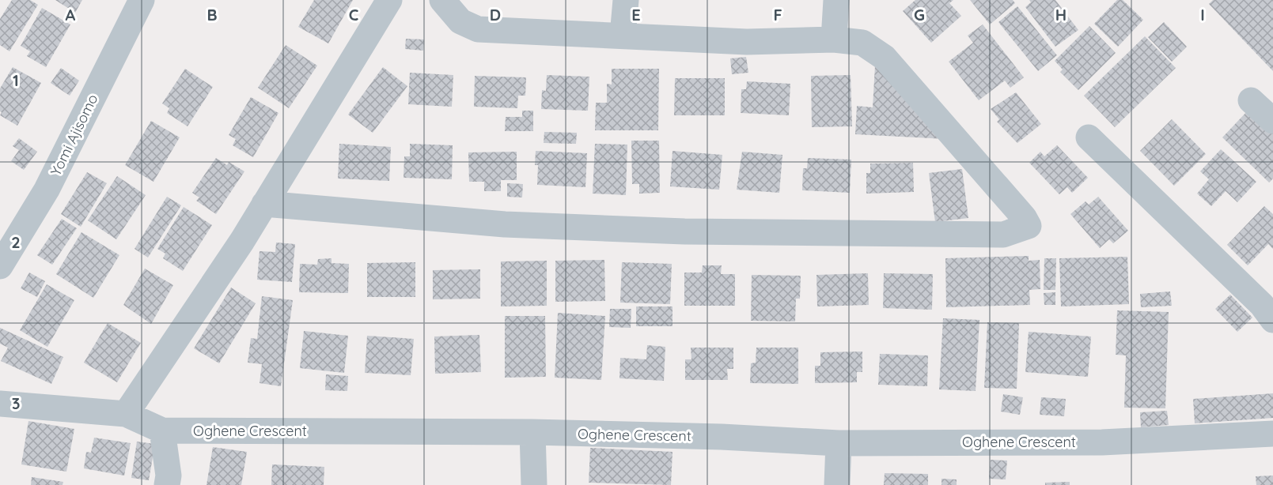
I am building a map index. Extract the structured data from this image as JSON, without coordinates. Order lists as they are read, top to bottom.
{
  "streets": {
    "street": ["Yomi Ajisomo", "Oghene Crescent"]
  },
  "grid": {
    "columns": [
      "A",
      "B",
      "C",
      "D",
      "E",
      "F",
      "G",
      "H",
      "I"
    ],
    "rows": ["1", "2", "3"]
  }
}
